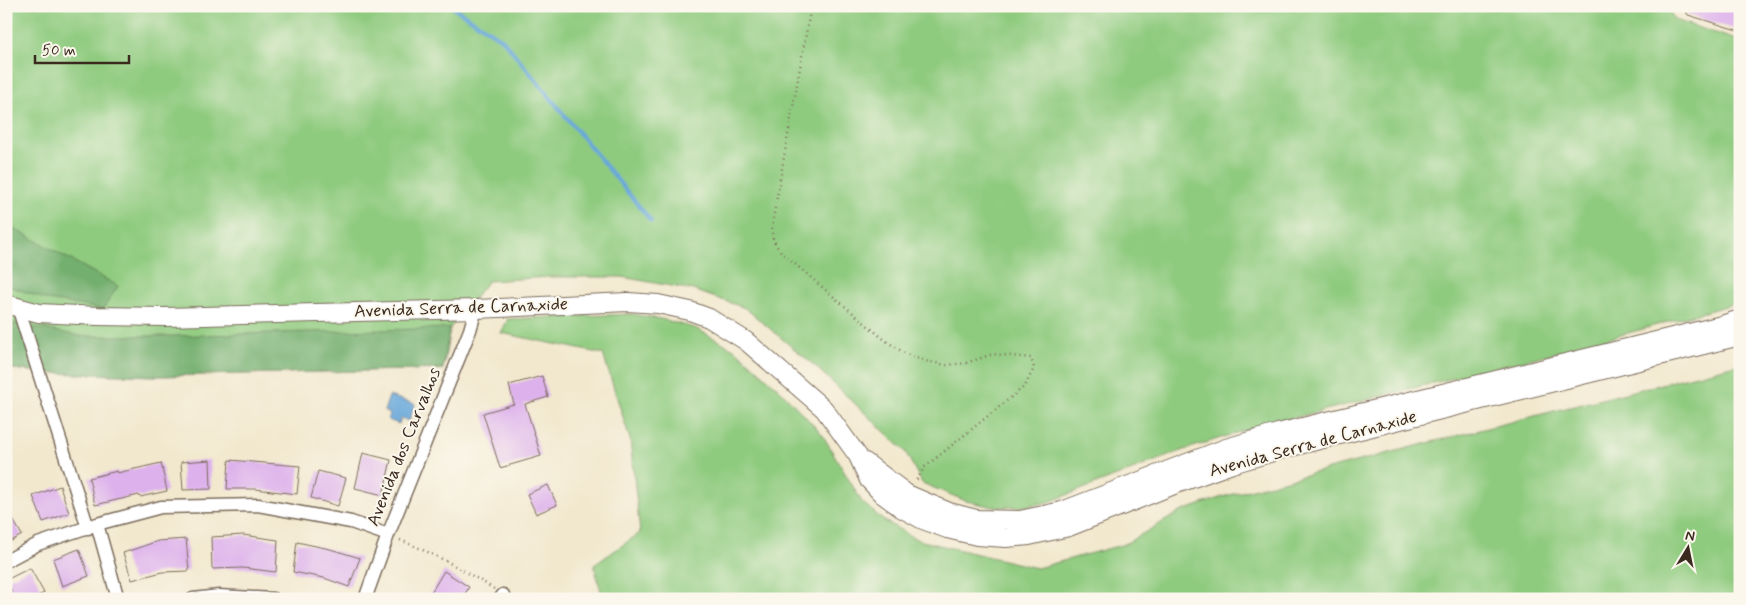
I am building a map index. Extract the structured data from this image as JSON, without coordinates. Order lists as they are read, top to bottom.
{
  "streets": {
    "street": ["Avenida Serra de Carnaxide", "Avenida dos Carvalhos"]
  },
  "crossings": [
    ["Avenida Serra de Carnaxide", "Avenida dos Carvalhos"]
  ],
  "scale_bar": "50 m",
  "north": "top"
}
